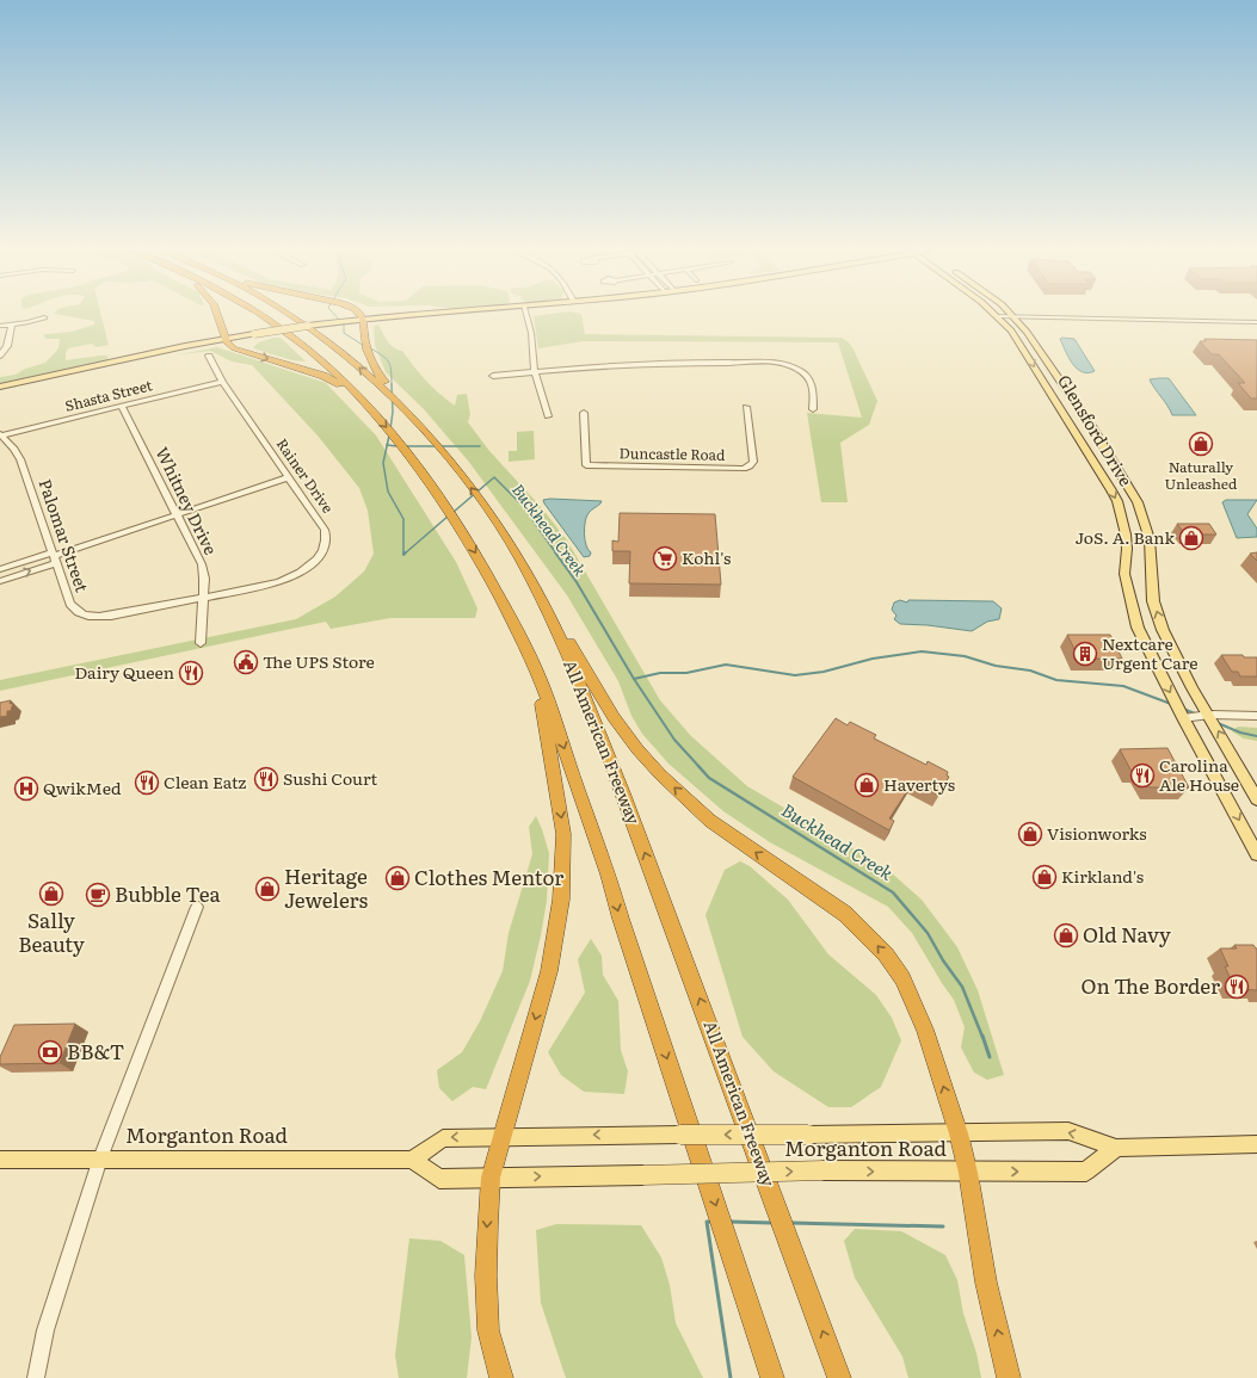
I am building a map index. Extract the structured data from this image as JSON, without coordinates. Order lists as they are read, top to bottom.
{
  "streets": {
    "highway": ["All American Freeway"],
    "main road": ["Glensford Drive", "Morganton Road"],
    "street": [
      "Shasta Street",
      "Duncastle Road",
      "Rainer Drive",
      "Whitney Drive",
      "Palomar Street"
    ]
  },
  "crossings": [
    ["Shasta Street", "Rainer Drive"],
    ["Shasta Street", "Whitney Drive"],
    ["Shasta Street", "Palomar Street"],
    ["Rainer Drive", "Whitney Drive"],
    ["Rainer Drive", "Palomar Street"],
    ["Whitney Drive", "Palomar Street"]
  ],
  "water": ["Buckhead Creek"],
  "places": {
    "shop": [
      "Naturally Unleashed",
      "JoS. A. Bank",
      "Havertys",
      "Visionworks",
      "Kirkland's",
      "Clothes Mentor",
      "Heritage Jewelers",
      "Sally Beauty",
      "Old Navy"
    ],
    "supermarket": ["Kohl's"],
    "building": ["Nextcare Urgent Care"],
    "public building": ["The UPS Store"],
    "restaurant": [
      "Dairy Queen",
      "Carolina Ale House",
      "Sushi Court",
      "Clean Eatz",
      "On The Border"
    ],
    "hospital": ["QwikMed"],
    "cafe": ["Bubble Tea"],
    "bank": ["BB&T"]
  }
}
